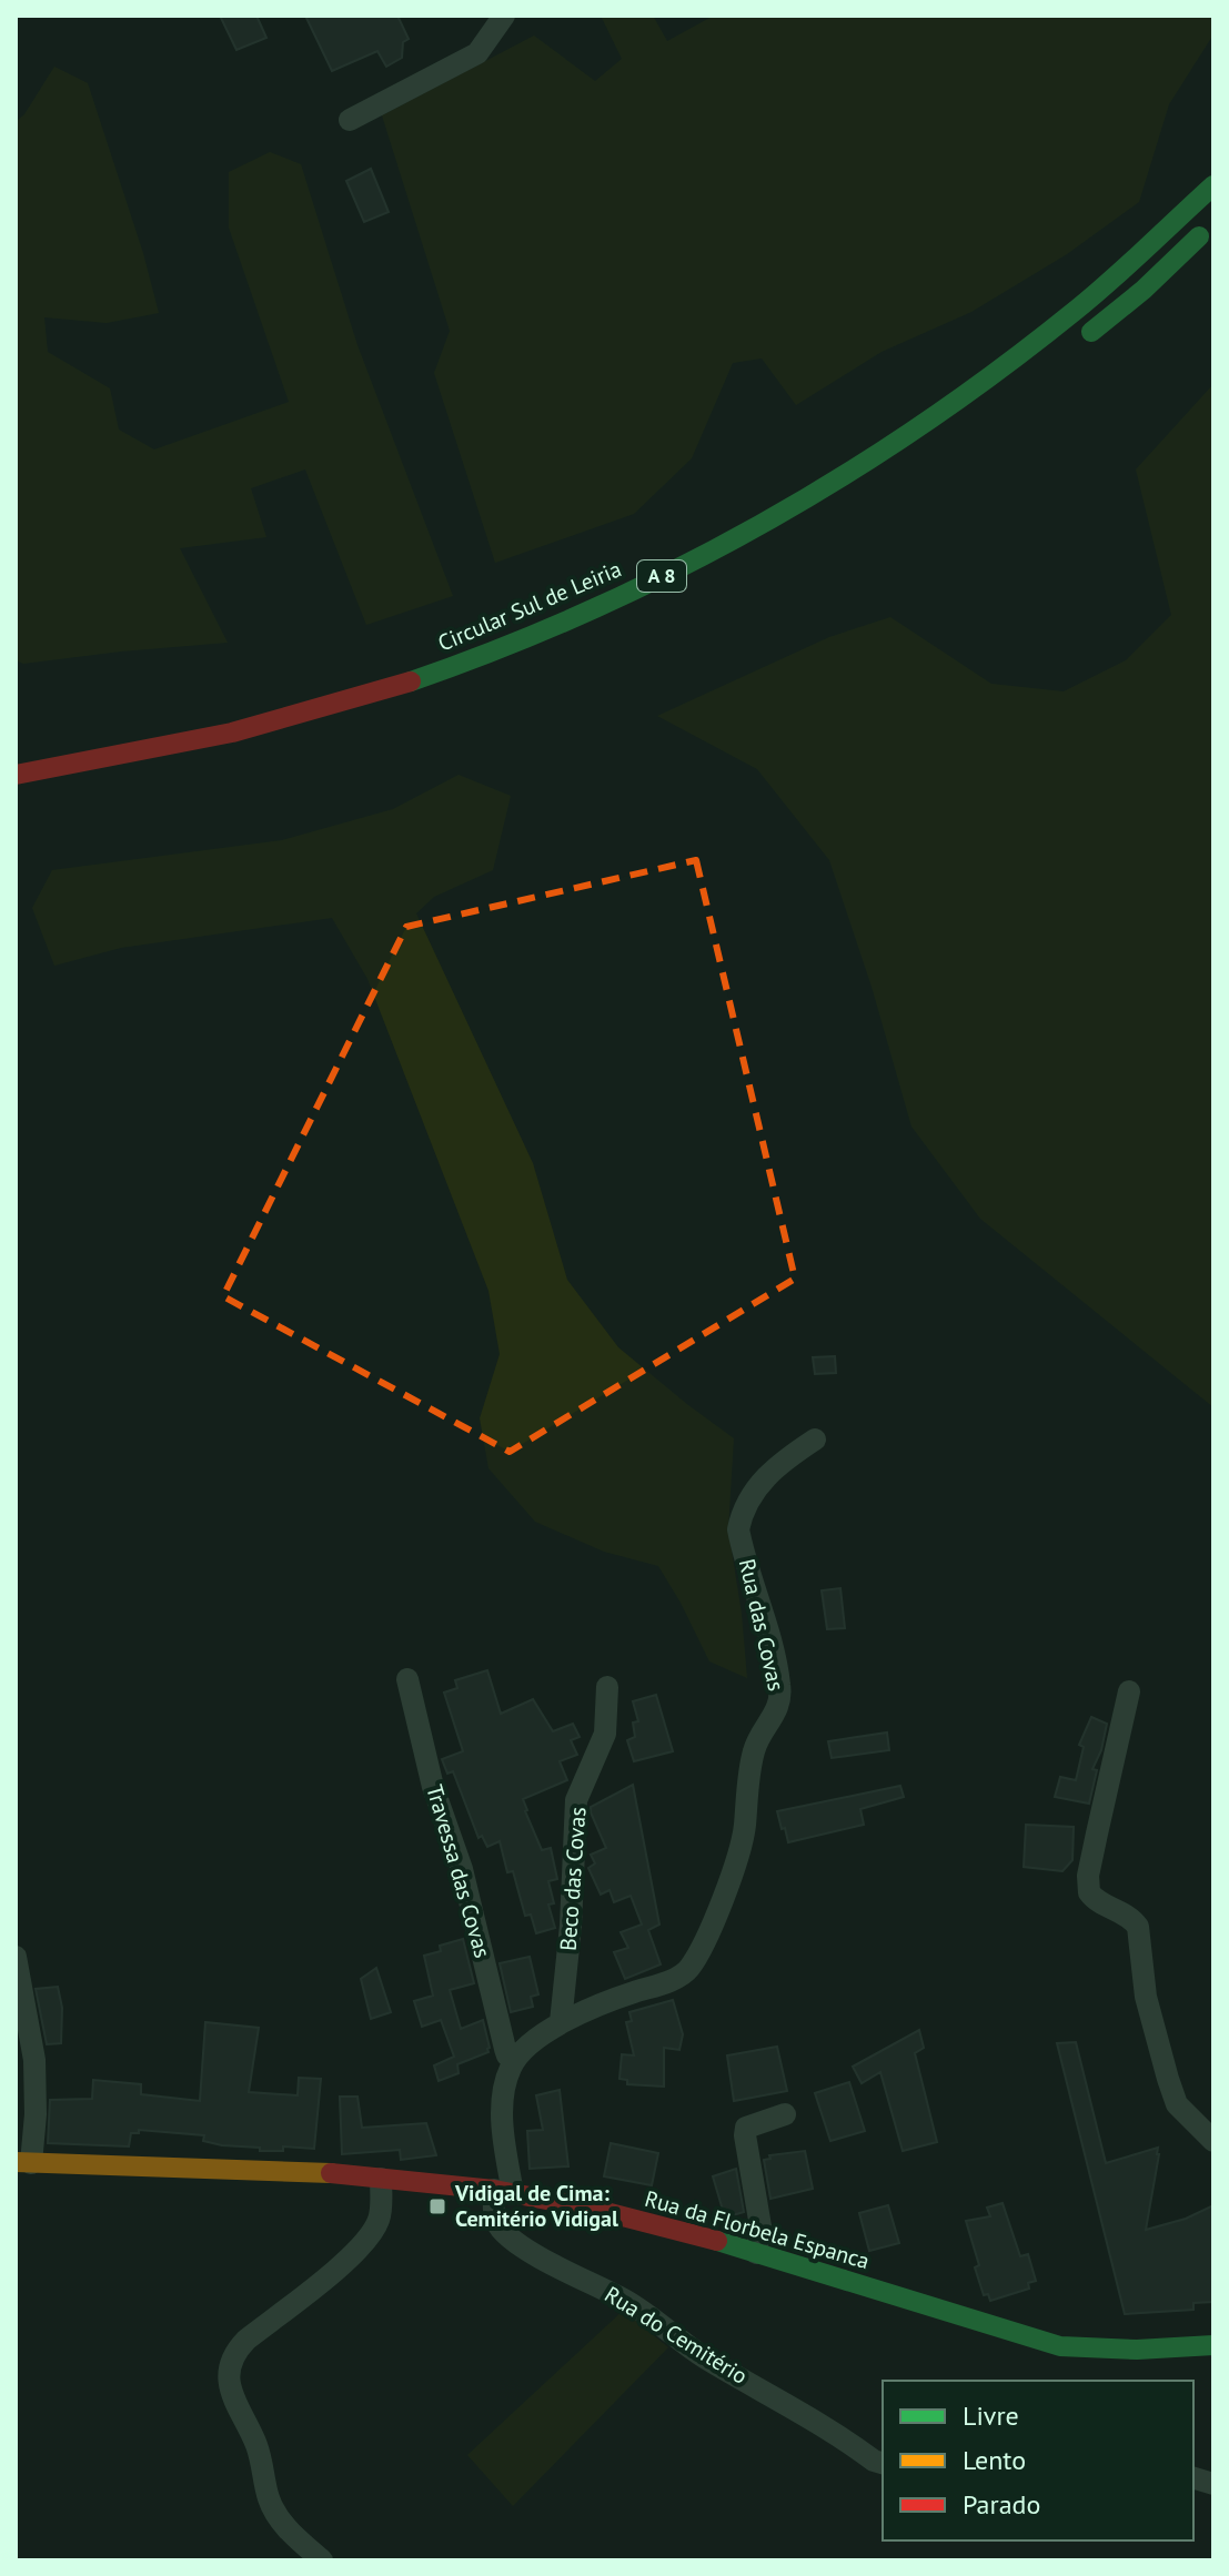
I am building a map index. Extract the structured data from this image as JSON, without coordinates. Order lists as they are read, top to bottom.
{
  "streets": {
    "main road": ["A 8", "Circular Sul de Leiria", "Rua da Florbela Espanca"],
    "street": [
      "Rua das Covas",
      "Travessa das Covas",
      "Beco das Covas",
      "Rua do Cemitério"
    ]
  },
  "crossings": [
    ["Rua das Covas", "Travessa das Covas"],
    ["Rua das Covas", "Beco das Covas"],
    ["Rua da Florbela Espanca", "Rua do Cemitério"]
  ],
  "places": {
    "transit": ["Vidigal de Cima: Cemitério Vidigal"]
  },
  "legend": ["Livre", "Lento", "Parado"]
}
